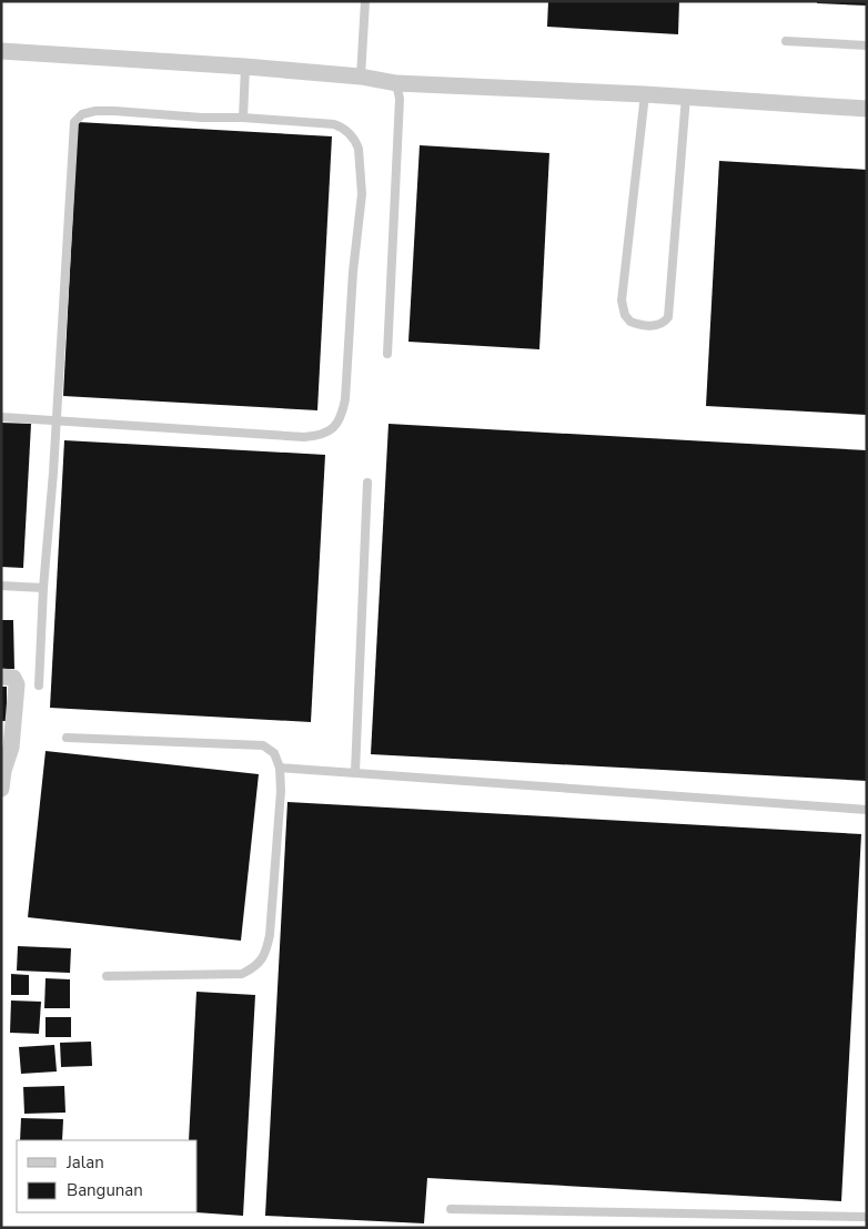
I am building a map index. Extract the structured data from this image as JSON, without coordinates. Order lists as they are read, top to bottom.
{
  "legend": ["Jalan", "Bangunan"]
}
